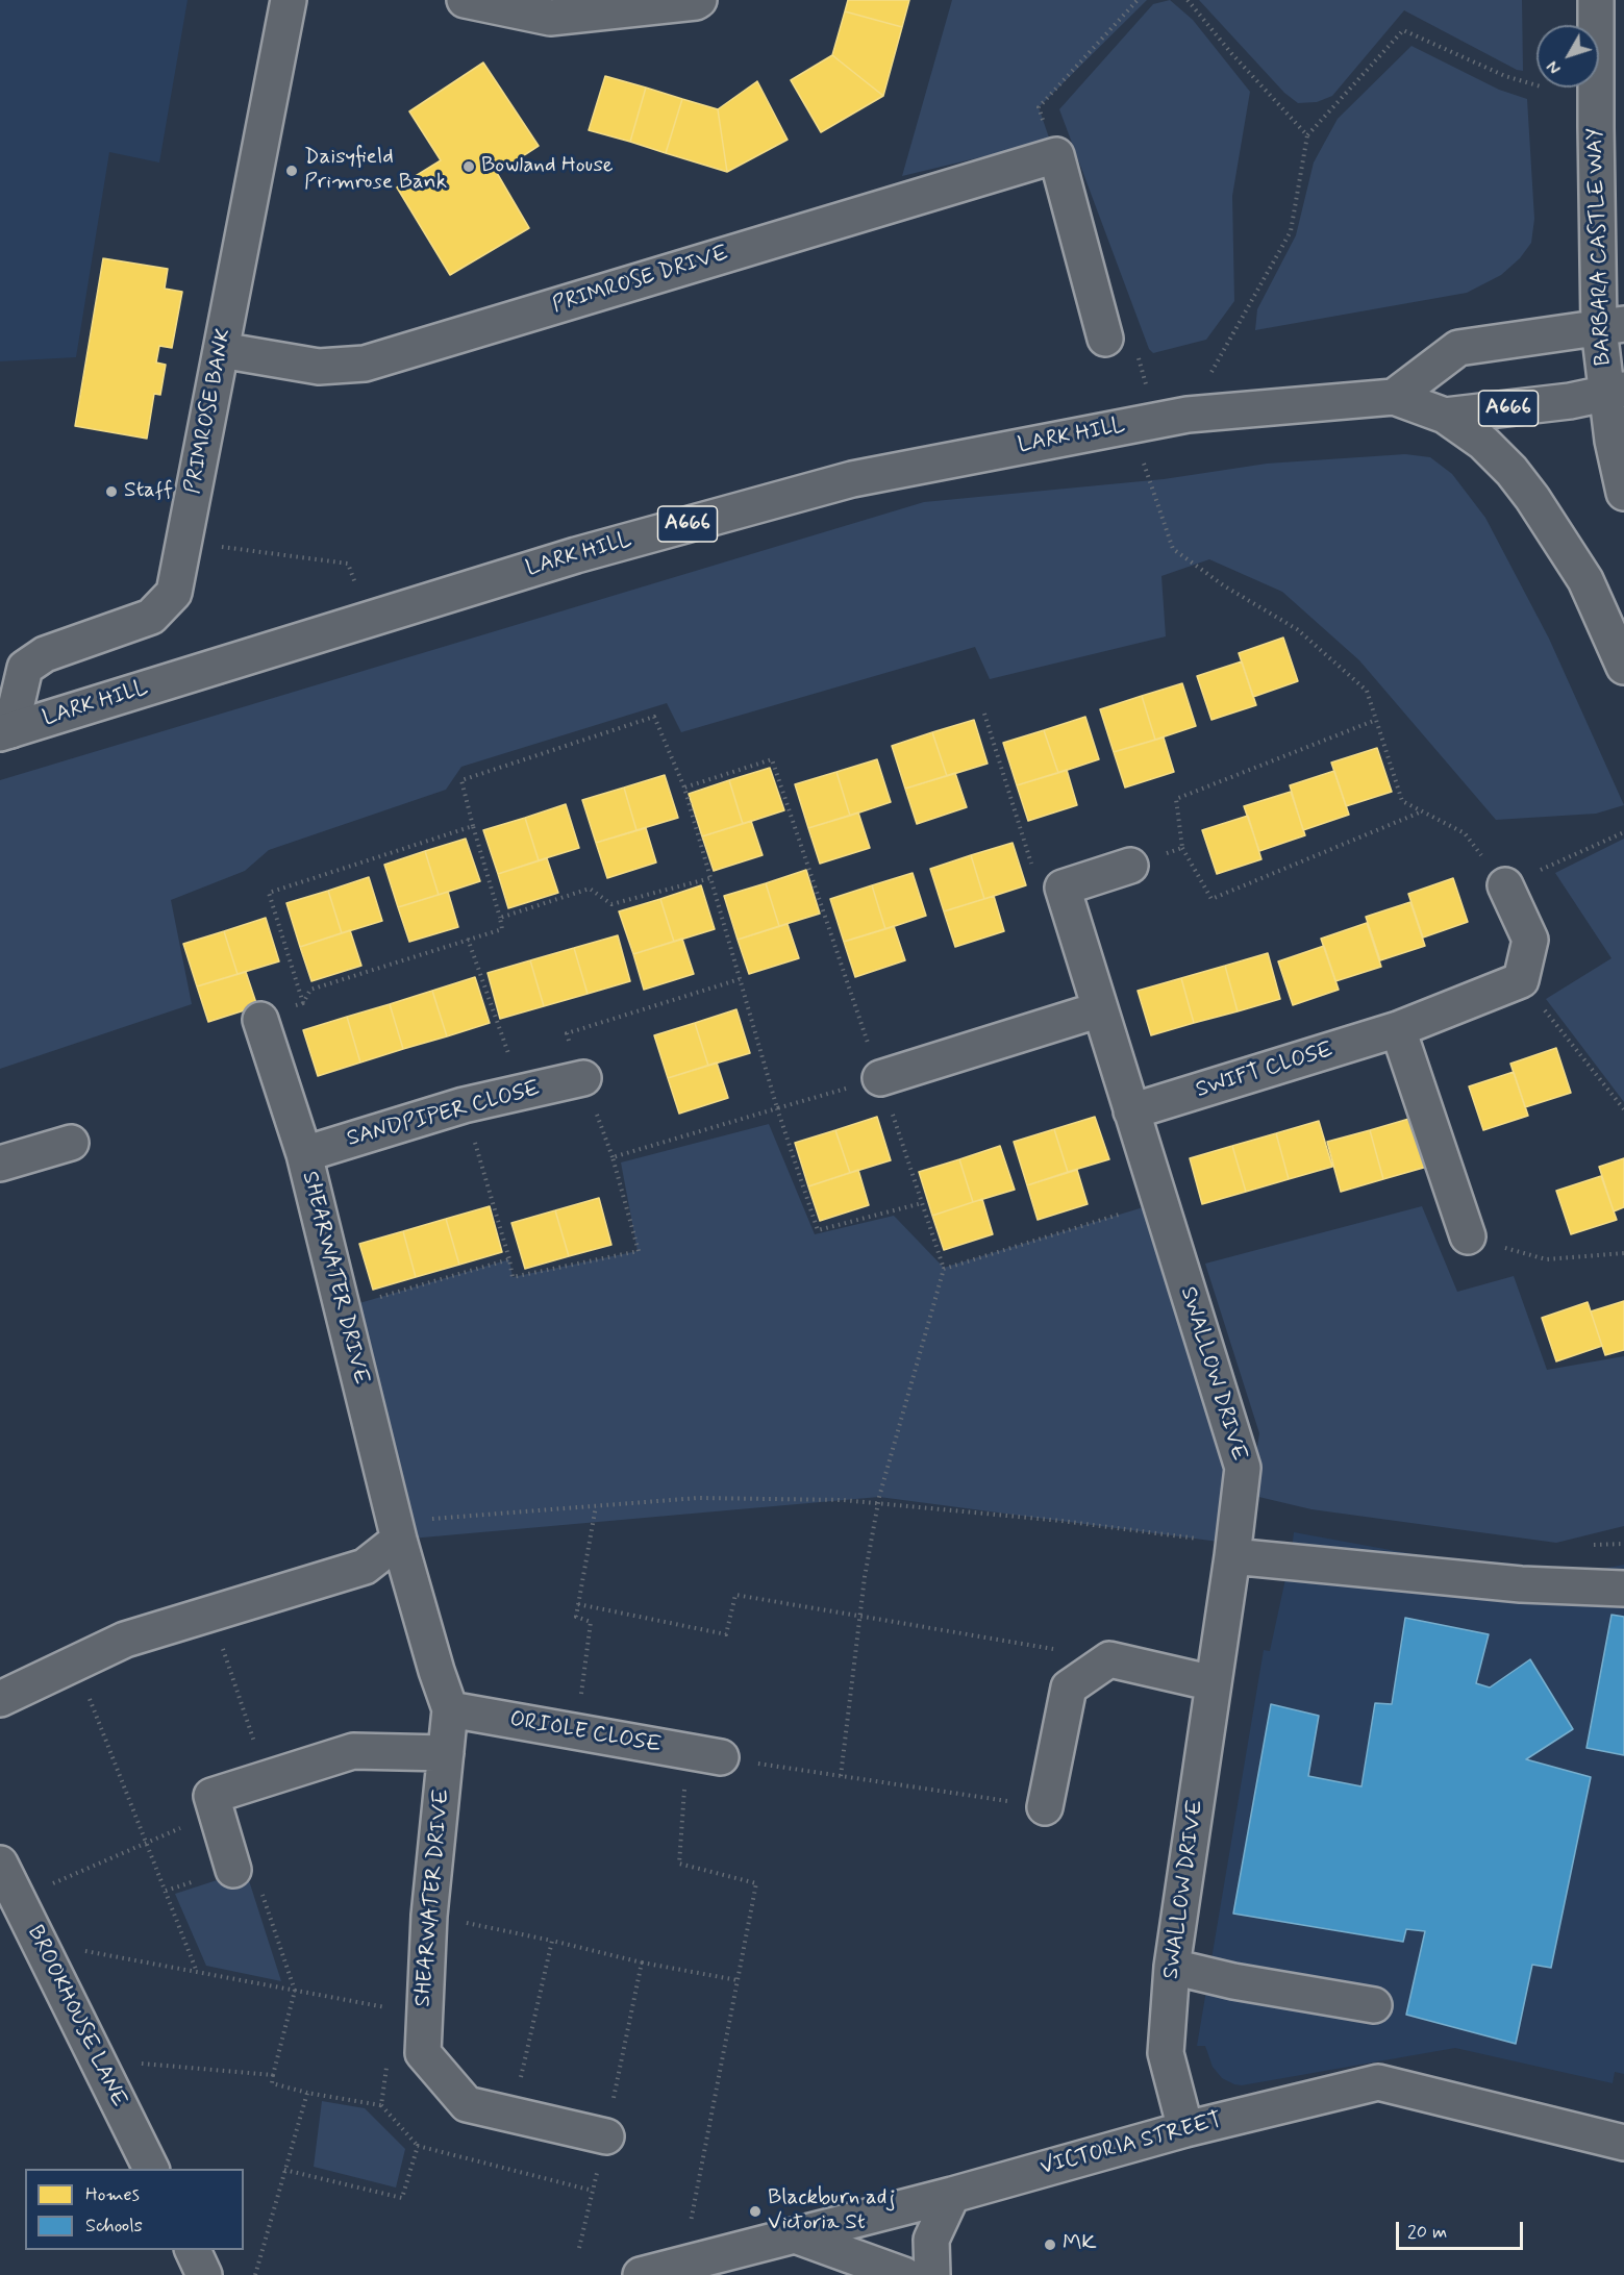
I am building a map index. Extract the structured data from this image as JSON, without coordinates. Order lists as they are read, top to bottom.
{
  "streets": {
    "main road": [
      "BARBARA CASTLE WAY",
      "PRIMROSE DRIVE",
      "A666",
      "PRIMROSE BANK",
      "LARK HILL",
      "SWIFT CLOSE",
      "SANDPIPER CLOSE",
      "SHEARWATER DRIVE",
      "SWALLOW DRIVE",
      "ORIOLE CLOSE",
      "BROOKHOUSE LANE",
      "VICTORIA STREET"
    ]
  },
  "crossings": [
    ["BARBARA CASTLE WAY", "LARK HILL"],
    ["PRIMROSE DRIVE", "PRIMROSE BANK"],
    ["PRIMROSE BANK", "LARK HILL"],
    ["SWIFT CLOSE", "SWALLOW DRIVE"],
    ["SANDPIPER CLOSE", "SHEARWATER DRIVE"],
    ["SHEARWATER DRIVE", "ORIOLE CLOSE"],
    ["SWALLOW DRIVE", "VICTORIA STREET"]
  ],
  "places": [
    "Bowland House",
    "Daisyfield Primrose Bank",
    "Staff",
    "Blackburn adj Victoria St",
    "MK"
  ],
  "legend": ["Homes", "Schools"],
  "scale_bar": "20 m",
  "north": "bottom left"
}
